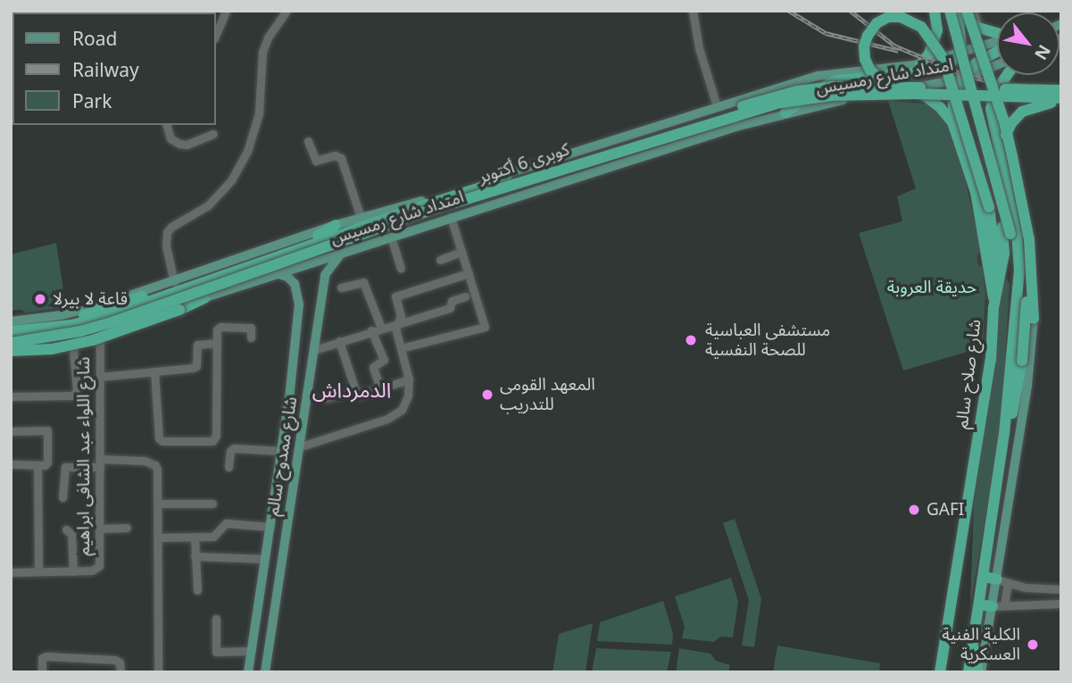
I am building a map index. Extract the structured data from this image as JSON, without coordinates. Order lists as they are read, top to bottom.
{
  "streets": {
    "highway": ["كوبرى 6 أكتوبر", "شارع صلاح سالم"],
    "main road": ["امتداد شارع رمسيس", "شارع ممدوح سالم"],
    "street": ["شارع اللواء عبد الشافى ابراهيم"]
  },
  "crossings": [
    ["امتداد شارع رمسيس", "شارع اللواء عبد الشافى ابراهيم"],
    ["امتداد شارع رمسيس", "شارع ممدوح سالم"]
  ],
  "districts": ["الدمرداش"],
  "parks": ["حديقة العروبة"],
  "places": [
    "قاعة لا بيرلا",
    "مستشفى العباسية للصحة النفسية",
    "المعهد القومى للتدريب",
    "GAFI",
    "الكلية الفنية العسكرية"
  ],
  "legend": ["Road", "Railway", "Park"],
  "north": "bottom right"
}
